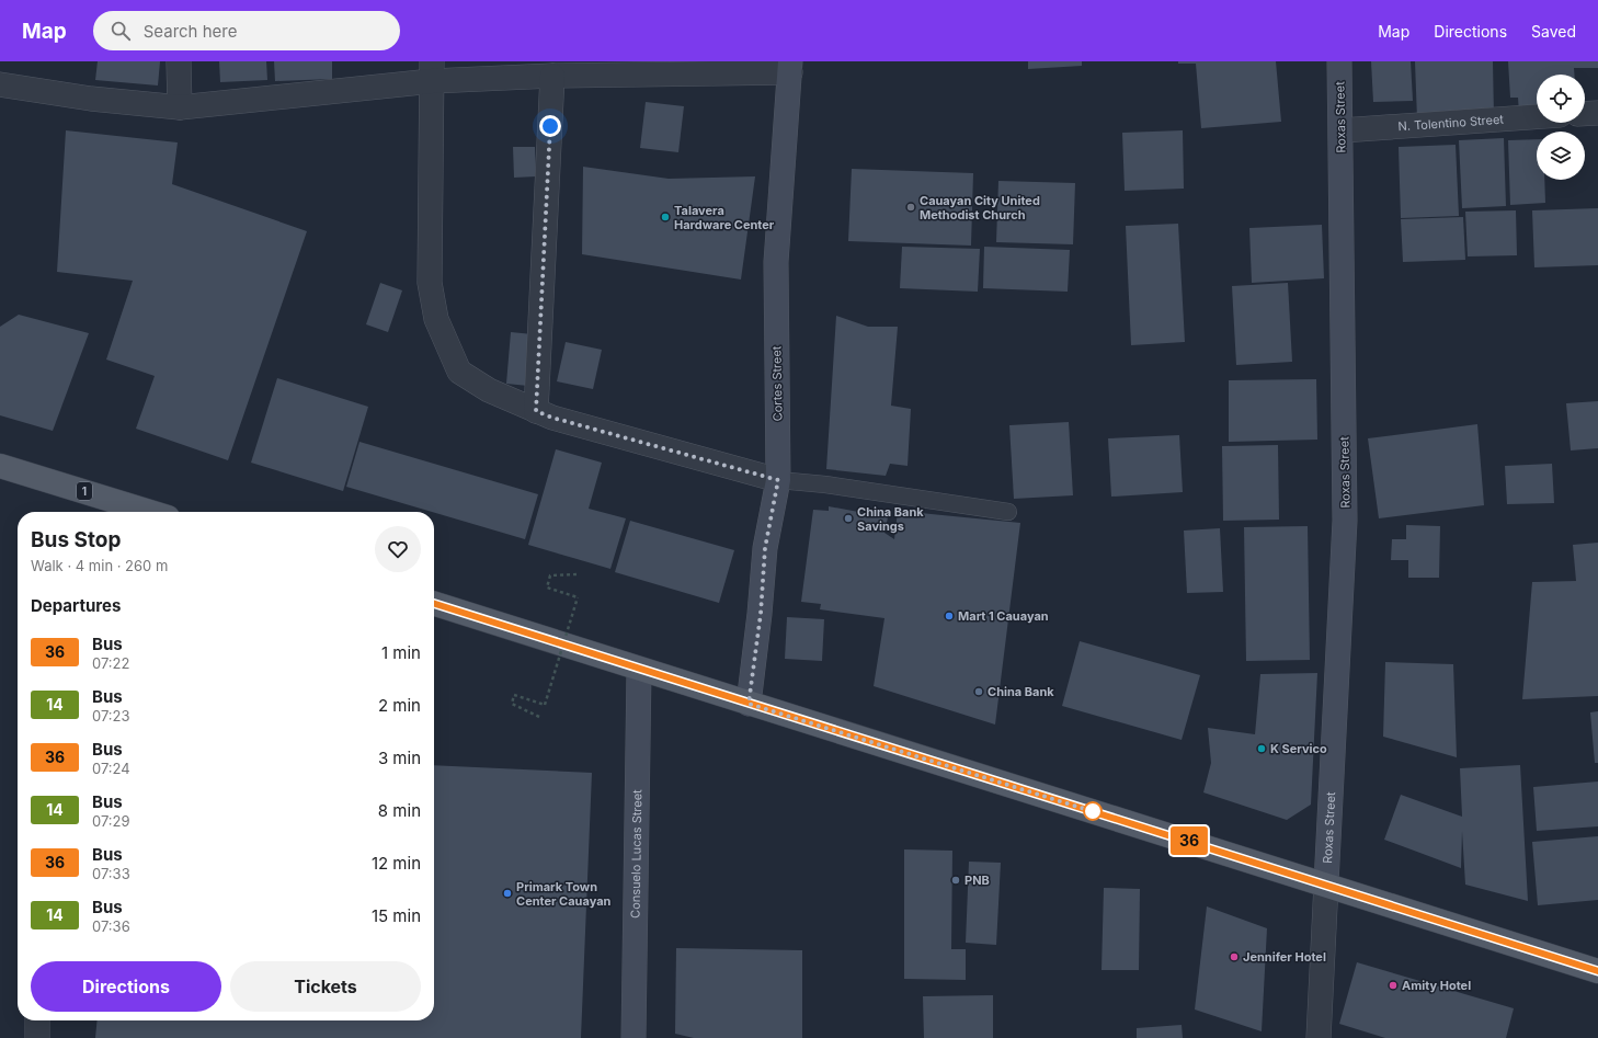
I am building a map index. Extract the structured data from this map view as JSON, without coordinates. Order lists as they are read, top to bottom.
{
  "streets": {
    "main road": ["1"],
    "street": [
      "Roxas Street",
      "N. Tolentino Street",
      "Cortes Street",
      "Consuelo Lucas Street"
    ]
  },
  "crossings": [
    ["Roxas Street", "N. Tolentino Street"]
  ],
  "places": [
    "Cauayan City United Methodist Church",
    "Talavera Hardware Center",
    "China Bank Savings",
    "Mart 1 Cauayan",
    "China Bank",
    "K Servico",
    "PNB",
    "Primark Town Center Cauayan",
    "Jennifer Hotel",
    "Amity Hotel"
  ],
  "lines": ["bus line 36"],
  "page": {
    "header": "Map",
    "search": "Search here",
    "nav": ["Map", "Directions", "Saved"],
    "on_map": "36",
    "heading": [
      ["Bus Stop", "Walk · 4 min · 260 m"],
      "Departures"
    ],
    "list": [
      {
        "mark": "36",
        "name": "Bus",
        "note": "07:22",
        "value": "1 min"
      },
      {
        "mark": "14",
        "name": "Bus",
        "note": "07:23",
        "value": "2 min"
      },
      {
        "mark": "36",
        "name": "Bus",
        "note": "07:24",
        "value": "3 min"
      },
      {
        "mark": "14",
        "name": "Bus",
        "note": "07:29",
        "value": "8 min"
      },
      {
        "mark": "36",
        "name": "Bus",
        "note": "07:33",
        "value": "12 min"
      },
      {
        "mark": "14",
        "name": "Bus",
        "note": "07:36",
        "value": "15 min"
      }
    ],
    "buttons": ["Directions", "Tickets"]
  }
}
